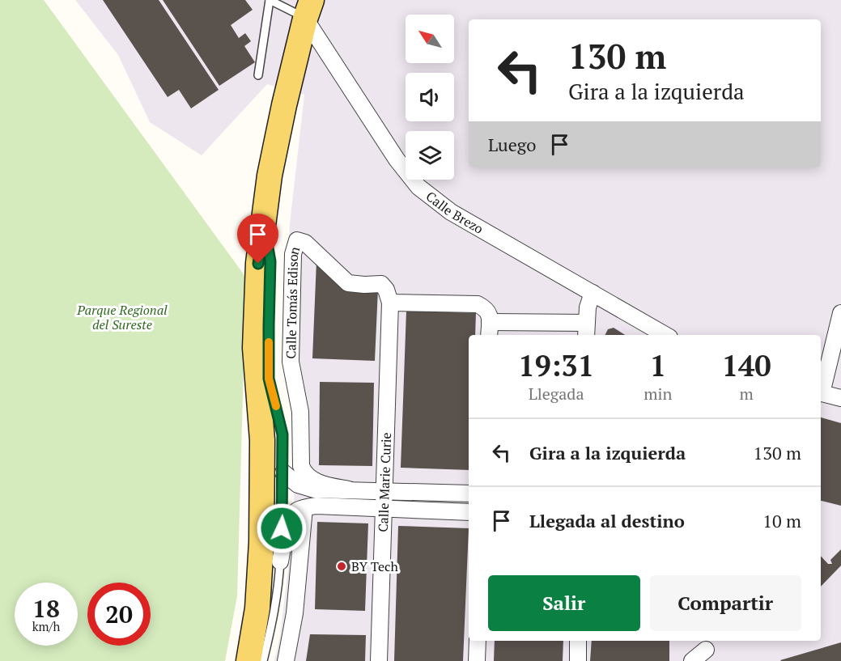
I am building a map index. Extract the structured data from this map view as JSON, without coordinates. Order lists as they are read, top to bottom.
{
  "streets": {
    "street": ["Calle Brezo", "Calle Tomás Edison", "Calle Marie Curie"]
  },
  "crossings": [
    ["Calle Tomás Edison", "Calle Marie Curie"]
  ],
  "parks": ["Parque Regional del Sureste"],
  "places": ["BY Tech"],
  "north": "top left",
  "page": {
    "turn": ["130 m", "Gira a la izquierda"],
    "then": "Luego",
    "eta": [
      "19:31",
      "Llegada",
      "1",
      "min",
      "140",
      "m"
    ],
    "list": [
      {
        "name": "Gira a la izquierda",
        "value": "130 m"
      },
      {
        "name": "Llegada al destino",
        "value": "10 m"
      }
    ],
    "buttons": ["Salir", "Compartir"],
    "speed": "18 km/h",
    "limit": "20"
  }
}
